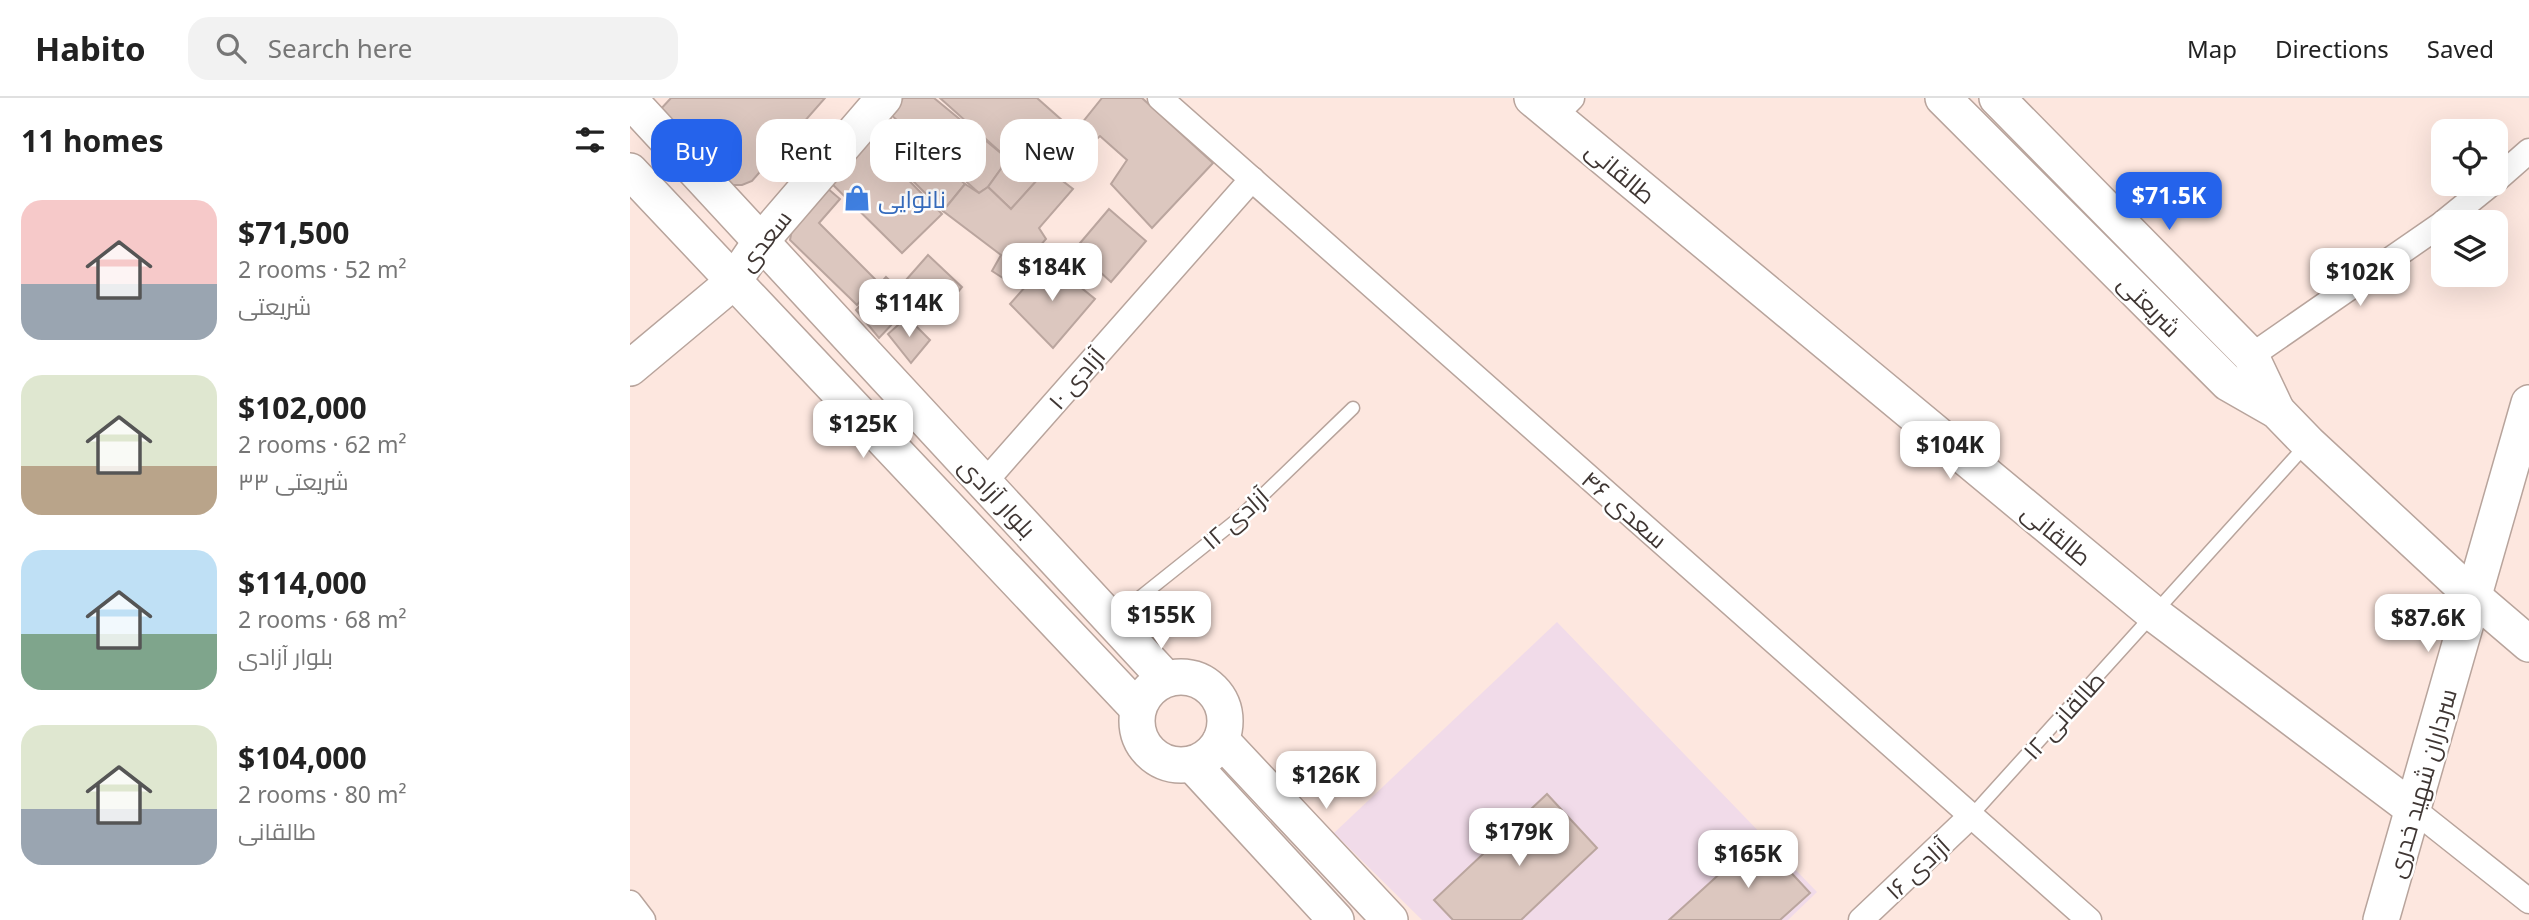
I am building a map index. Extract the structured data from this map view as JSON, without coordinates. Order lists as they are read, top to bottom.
{
  "streets": {
    "main road": [
      "طالقانی",
      "سعدی",
      "شریعتی",
      "بلوار آزادی",
      "سرداران شهید خدری"
    ],
    "street": ["آزادی ۱۰", "سعدی ۴۶", "آزادی ۱۶"],
    "lane": ["آزادی ۱۲", "طالقانی ۱۲"]
  },
  "crossings": [
    ["طالقانی", "طالقانی ۱۲"],
    ["طالقانی", "سرداران شهید خدری"],
    ["سعدی", "بلوار آزادی"],
    ["شریعتی", "طالقانی ۱۲"],
    ["شریعتی", "سرداران شهید خدری"],
    ["آزادی ۱۰", "بلوار آزادی"],
    ["آزادی ۱۰", "سعدی ۴۶"],
    ["بلوار آزادی", "آزادی ۱۲"],
    ["سعدی ۴۶", "طالقانی ۱۲"],
    ["سعدی ۴۶", "آزادی ۱۶"],
    ["طالقانی ۱۲", "آزادی ۱۶"]
  ],
  "places": {
    "shop": ["نانوایی"]
  },
  "page": {
    "header": "Habito",
    "search": "Search here",
    "nav": ["Map", "Directions", "Saved"],
    "heading": "11 homes",
    "chip": [
      "Buy",
      "Rent",
      "Filters",
      "New"
    ],
    "price": [
      "$71.5K",
      "$184K",
      "$102K",
      "$114K",
      "$125K",
      "$104K",
      "$155K",
      "$87.6K",
      "$126K",
      "$179K",
      "$165K"
    ],
    "list": [
      {
        "name": "$71,500",
        "note": "2 rooms · 52 m² · شریعتی"
      },
      {
        "name": "$102,000",
        "note": "2 rooms · 62 m² · شریعتی ۳۳"
      },
      {
        "name": "$114,000",
        "note": "2 rooms · 68 m² · بلوار آزادی"
      },
      {
        "name": "$104,000",
        "note": "2 rooms · 80 m² · طالقانی"
      }
    ]
  }
}
